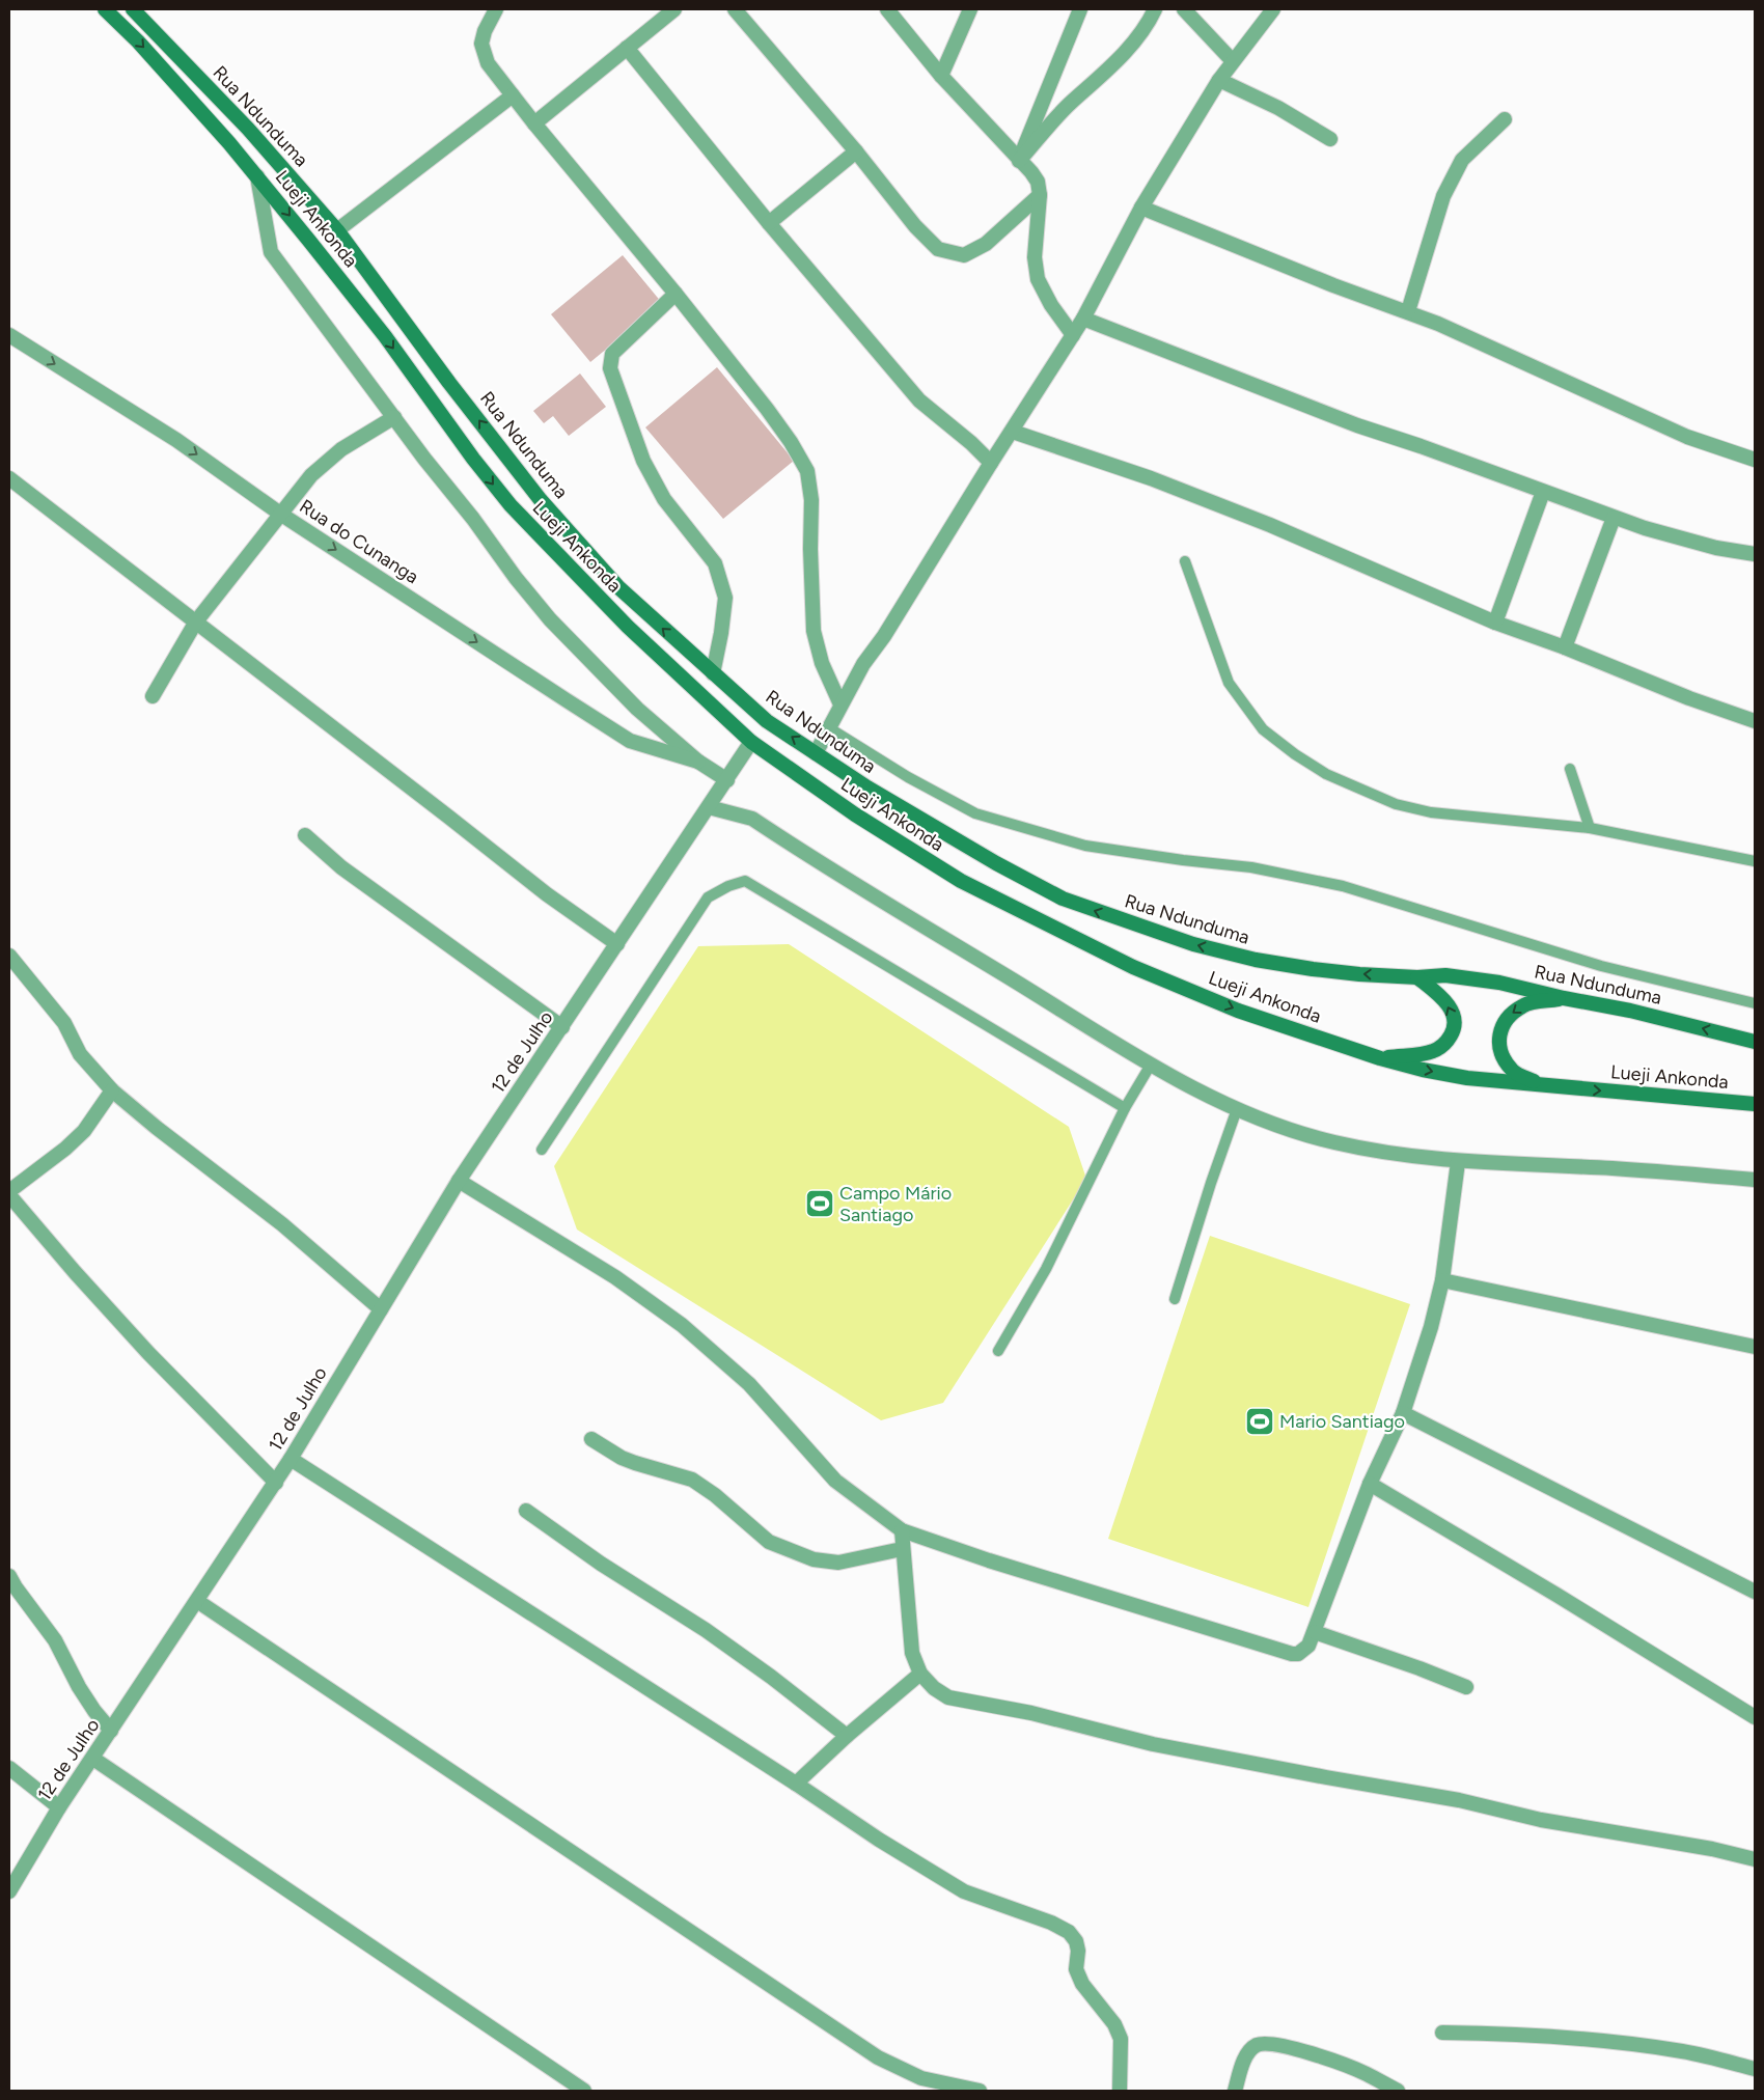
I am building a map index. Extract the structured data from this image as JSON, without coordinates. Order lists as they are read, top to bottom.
{
  "streets": {
    "main road": ["Rua Ndunduma", "Lueji Ankonda"],
    "street": ["Rua do Cunanga", "12 de Julho"]
  },
  "crossings": [
    ["Lueji Ankonda", "Rua do Cunanga"],
    ["Lueji Ankonda", "12 de Julho"]
  ],
  "one_way": ["Rua Ndunduma", "Lueji Ankonda", "Rua do Cunanga"],
  "places": {
    "sports": ["Campo Mário Santiago", "Mario Santiago"]
  }
}
